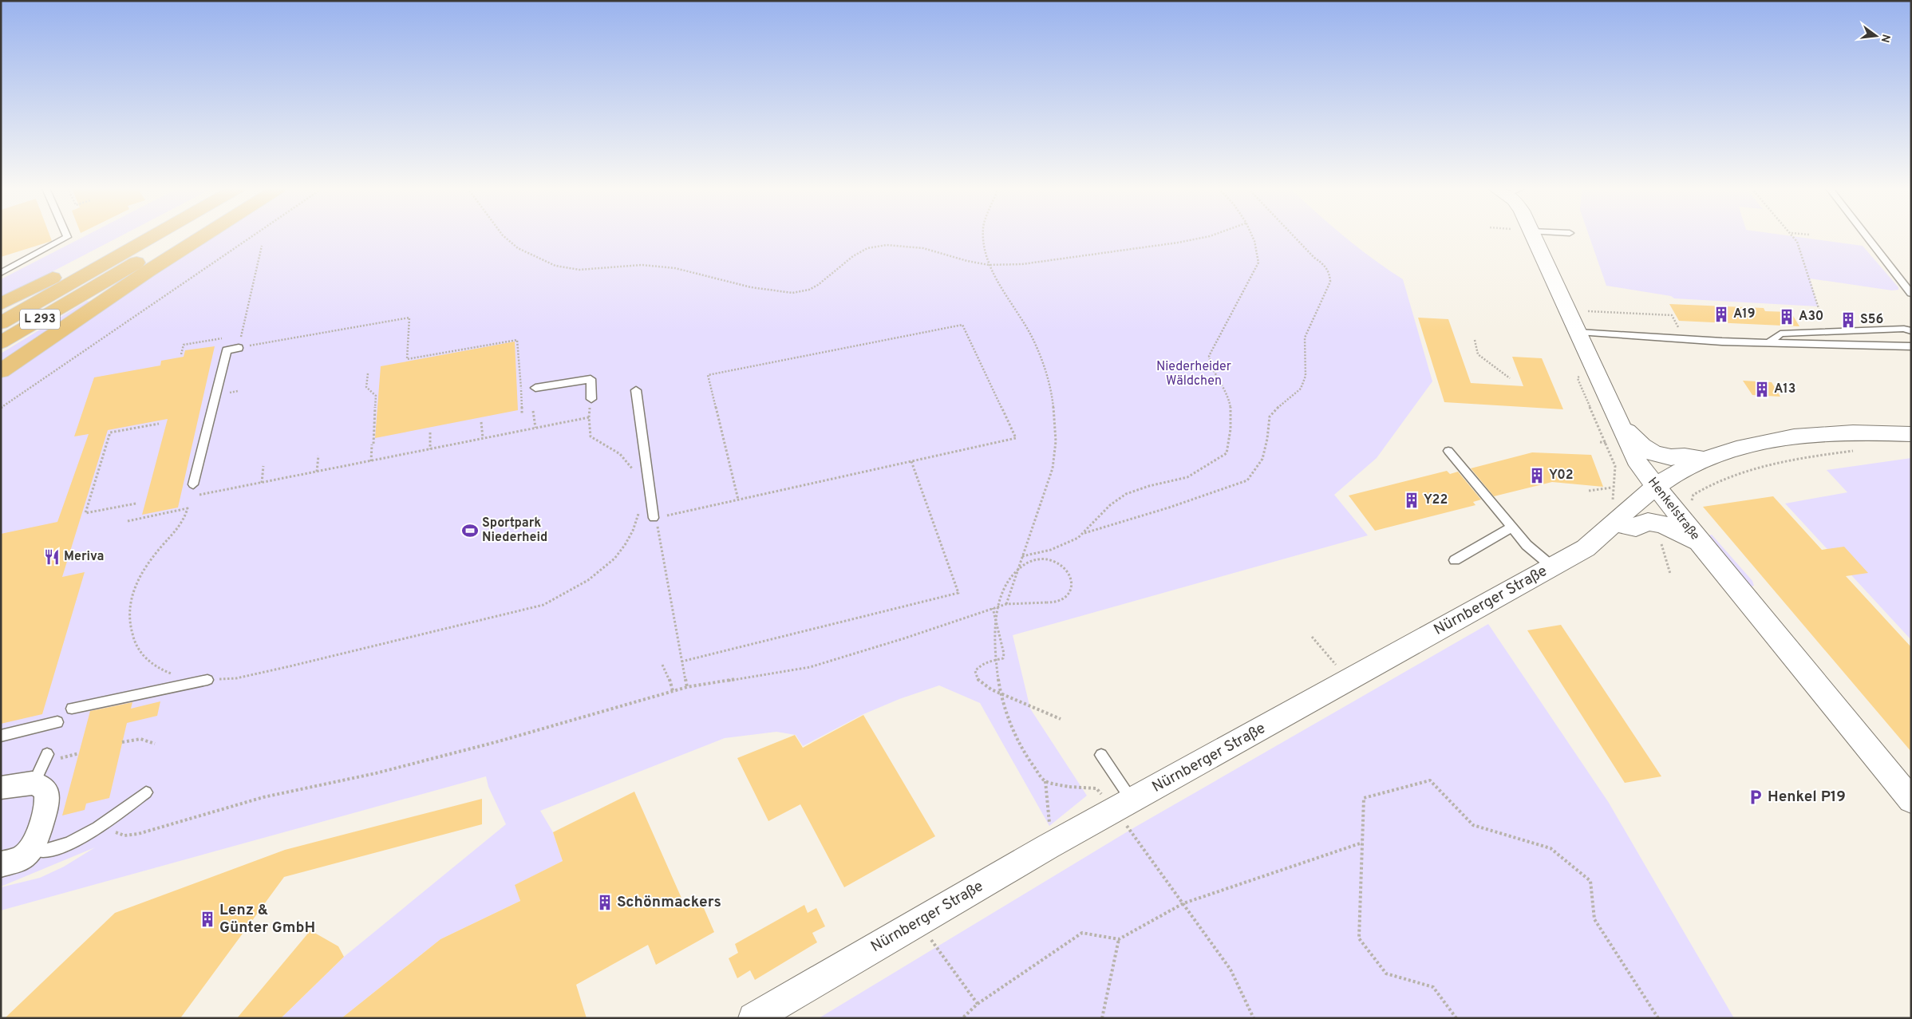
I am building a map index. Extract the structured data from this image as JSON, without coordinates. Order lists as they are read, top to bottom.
{
  "streets": {
    "highway": ["L 293"],
    "main road": ["Henkelstraße", "Nürnberger Straße"]
  },
  "crossings": [
    ["Henkelstraße", "Nürnberger Straße"]
  ],
  "parks": ["Niederheider Wäldchen"],
  "places": {
    "building": [
      "A19",
      "A30",
      "S56",
      "A13",
      "Y02",
      "Y22",
      "Schönmackers",
      "Lenz & Günter GmbH"
    ],
    "sports": ["Sportpark Niederheid"],
    "restaurant": ["Meriva"],
    "parking": ["Henkel P19"]
  },
  "north": "right"
}
